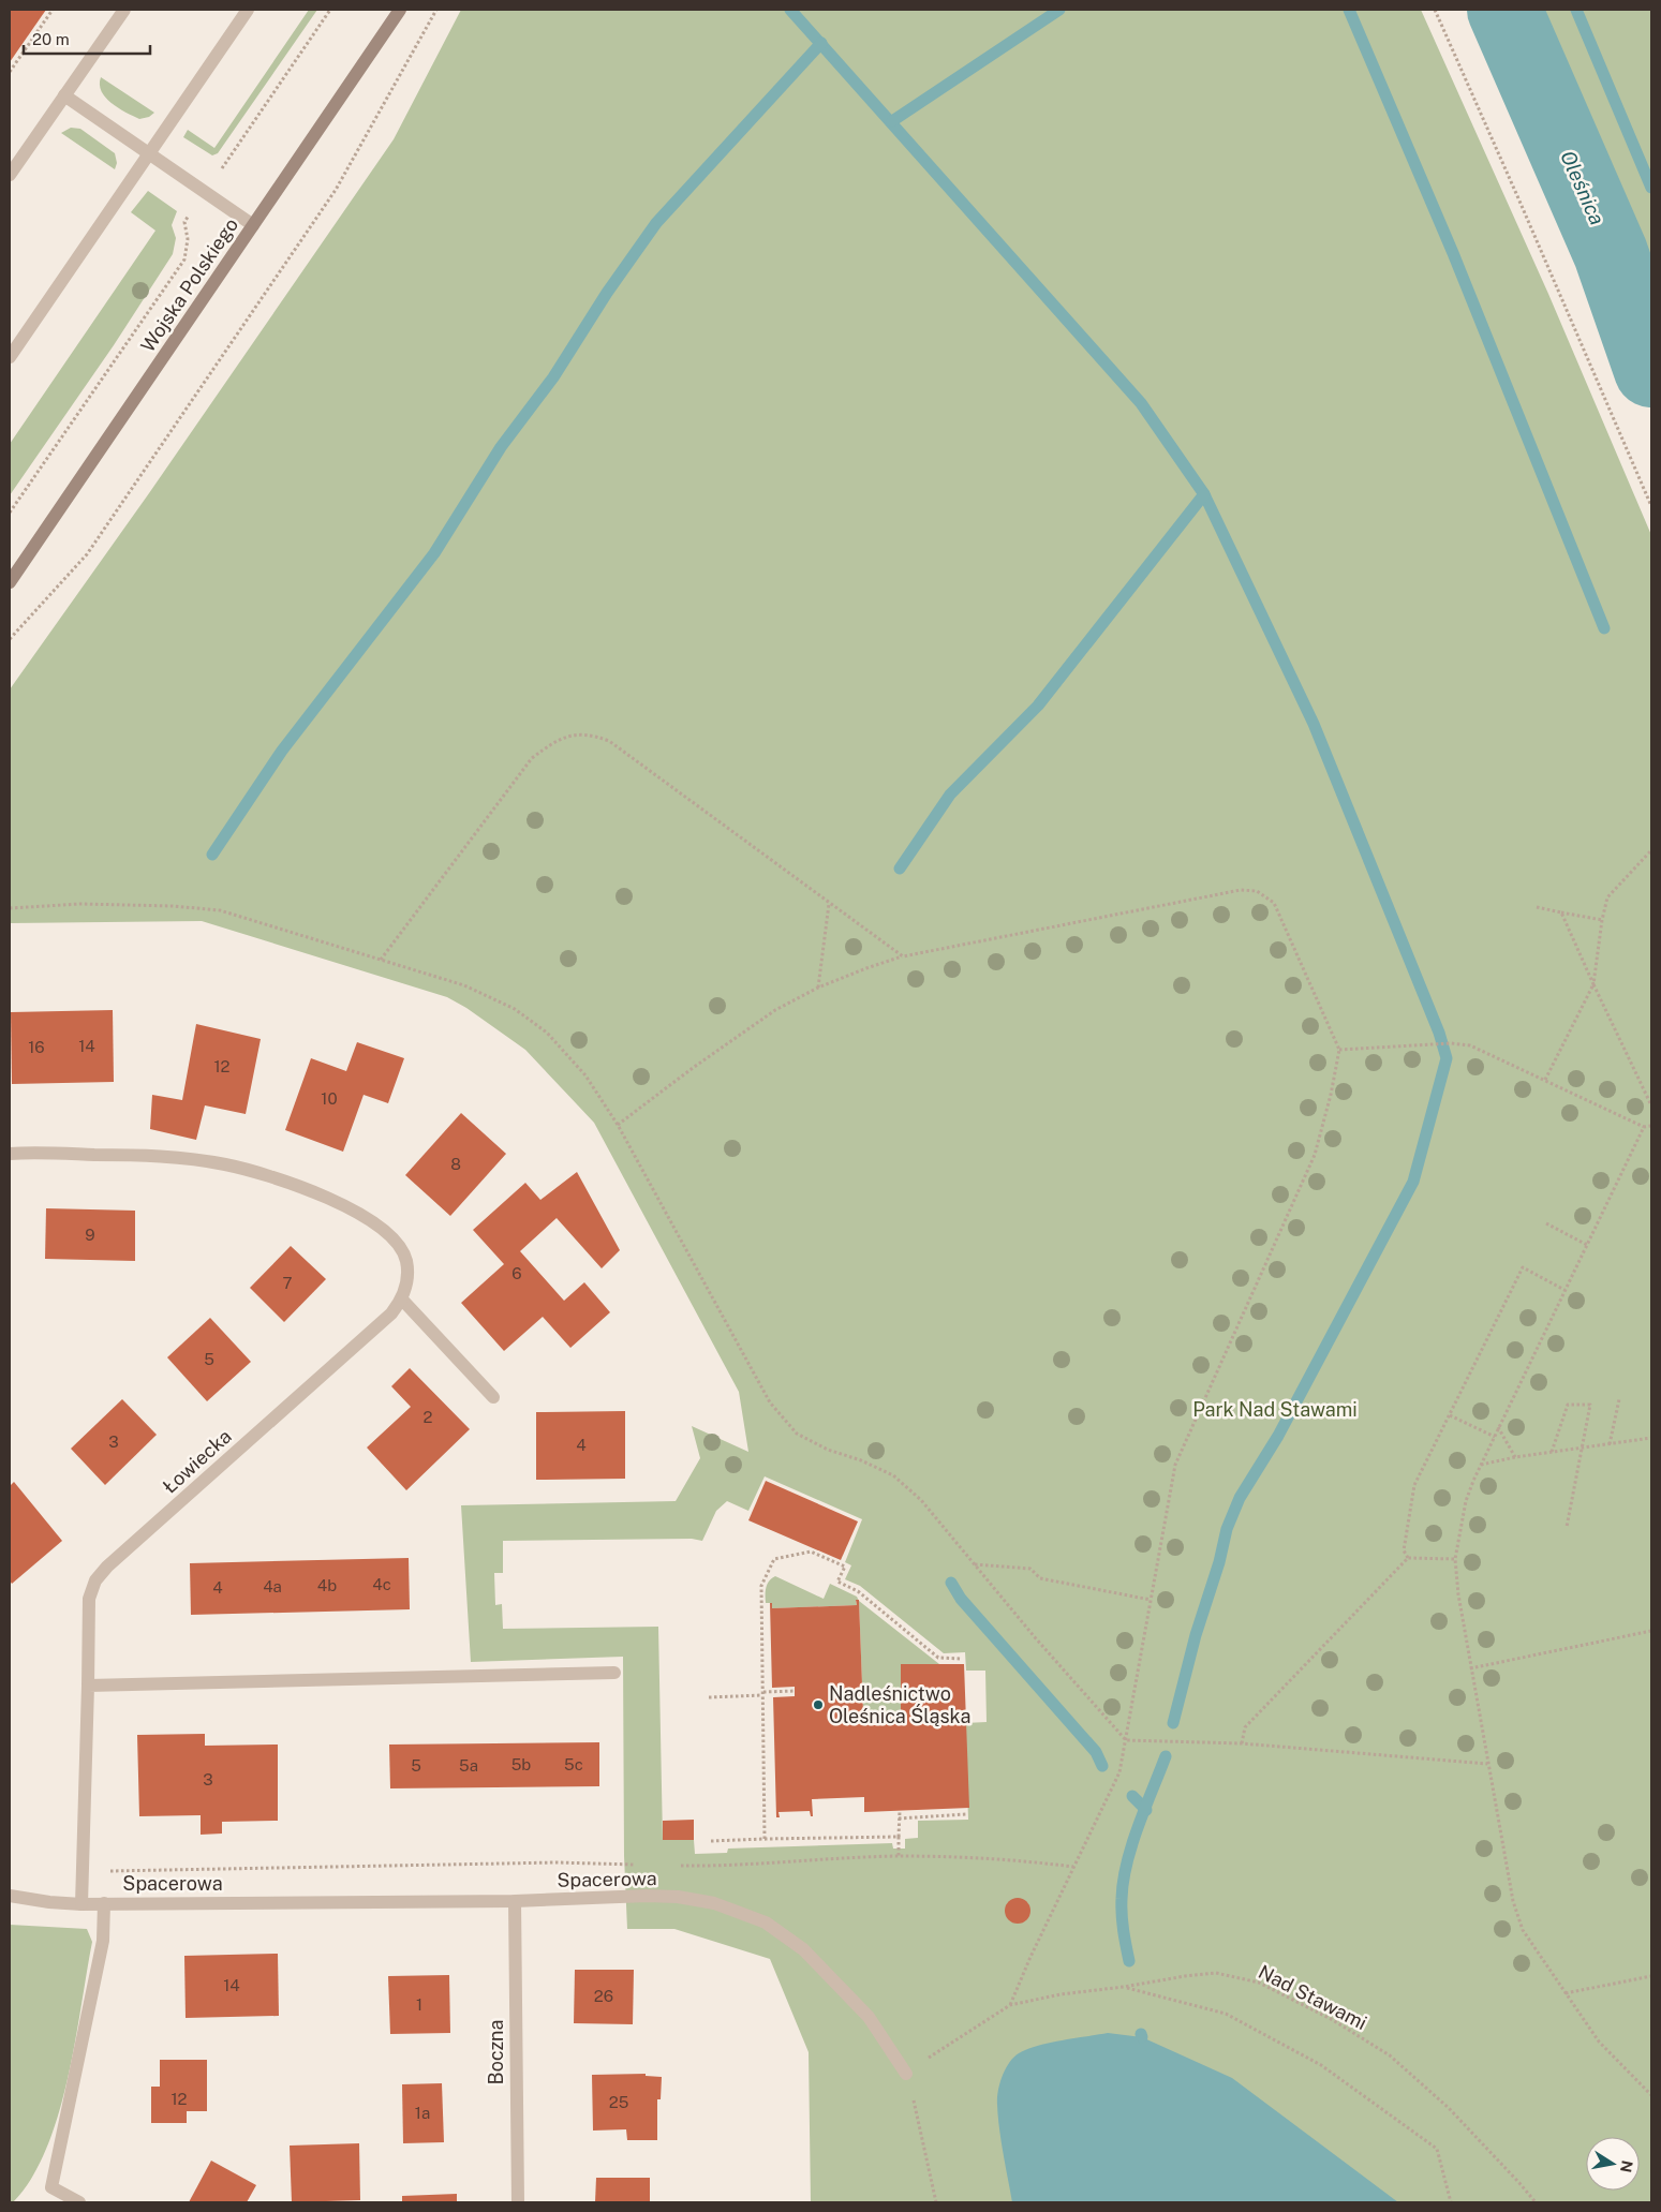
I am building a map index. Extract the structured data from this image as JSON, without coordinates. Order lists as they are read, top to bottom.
{
  "streets": {
    "main road": ["Wojska Polskiego"],
    "street": ["Łowiecka", "Spacerowa", "Boczna"],
    "path": ["Nad Stawami"]
  },
  "crossings": [
    ["Spacerowa", "Nad Stawami"],
    ["Spacerowa", "Boczna"]
  ],
  "water": ["Oleśnica"],
  "parks": ["Park Nad Stawami"],
  "places": ["Nadleśnictwo Oleśnica Śląska"],
  "house_numbers": [
    "14",
    "16",
    "12",
    "10",
    "8",
    "9",
    "6",
    "7",
    "5",
    "2",
    "3",
    "4",
    "4c",
    "4b",
    "4a",
    "4",
    "5b",
    "5c",
    "5",
    "5a",
    "3",
    "14",
    "26",
    "1",
    "12",
    "25",
    "1a"
  ],
  "scale_bar": "20 m",
  "north": "right"
}
